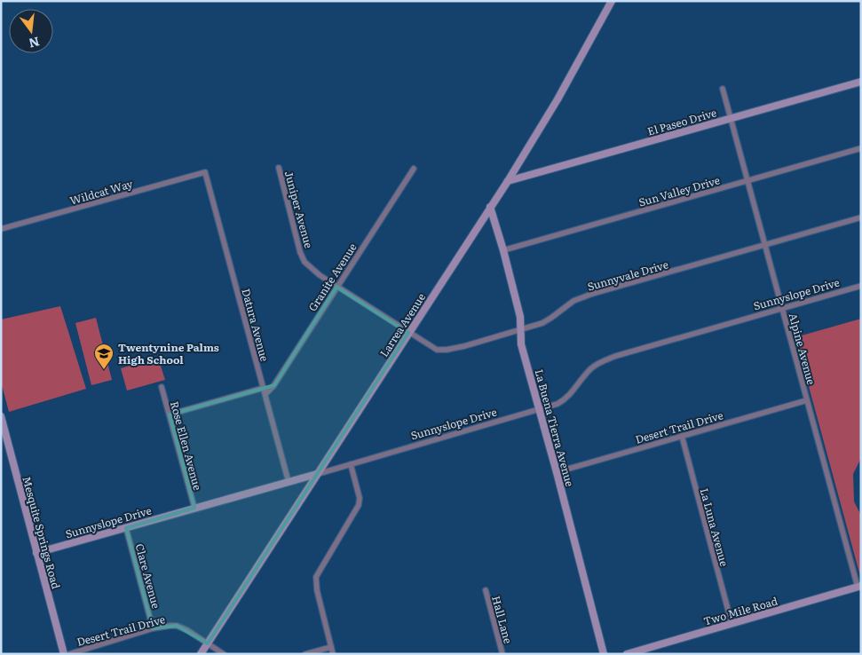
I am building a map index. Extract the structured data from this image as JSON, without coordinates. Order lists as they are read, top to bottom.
{
  "streets": {
    "street": [
      "El Paseo Drive",
      "Sun Valley Drive",
      "Wildcat Way",
      "Juniper Avenue",
      "Sunnyvale Drive",
      "Granite Avenue",
      "Sunnyslope Drive",
      "Datura Avenue",
      "Larrea Avenue",
      "Alpine Avenue",
      "Desert Trail Drive",
      "La Buena Tierra Avenue",
      "Rose Ellen Avenue",
      "La Luna Avenue",
      "Mesquite Springs Road",
      "Clare Avenue",
      "Two Mile Road",
      "Hall Lane"
    ]
  },
  "crossings": [
    ["El Paseo Drive", "Larrea Avenue"],
    ["El Paseo Drive", "Alpine Avenue"],
    ["Sun Valley Drive", "Alpine Avenue"],
    ["Sun Valley Drive", "La Buena Tierra Avenue"],
    ["Wildcat Way", "Datura Avenue"],
    ["Juniper Avenue", "Sunnyvale Drive"],
    ["Juniper Avenue", "Granite Avenue"],
    ["Juniper Avenue", "Larrea Avenue"],
    ["Sunnyvale Drive", "Larrea Avenue"],
    ["Sunnyvale Drive", "Alpine Avenue"],
    ["Sunnyvale Drive", "La Buena Tierra Avenue"],
    ["Granite Avenue", "Datura Avenue"],
    ["Sunnyslope Drive", "Datura Avenue"],
    ["Sunnyslope Drive", "Larrea Avenue"],
    ["Sunnyslope Drive", "Alpine Avenue"],
    ["Sunnyslope Drive", "La Buena Tierra Avenue"],
    ["Sunnyslope Drive", "Rose Ellen Avenue"],
    ["Sunnyslope Drive", "Mesquite Springs Road"],
    ["Sunnyslope Drive", "Clare Avenue"],
    ["Larrea Avenue", "Desert Trail Drive"],
    ["Larrea Avenue", "La Buena Tierra Avenue"],
    ["Alpine Avenue", "Desert Trail Drive"],
    ["Alpine Avenue", "Two Mile Road"],
    ["Desert Trail Drive", "La Buena Tierra Avenue"],
    ["Desert Trail Drive", "La Luna Avenue"],
    ["Desert Trail Drive", "Clare Avenue"],
    ["La Luna Avenue", "Two Mile Road"]
  ],
  "places": {
    "school or university": ["Twentynine Palms High School"]
  },
  "north": "bottom"
}
